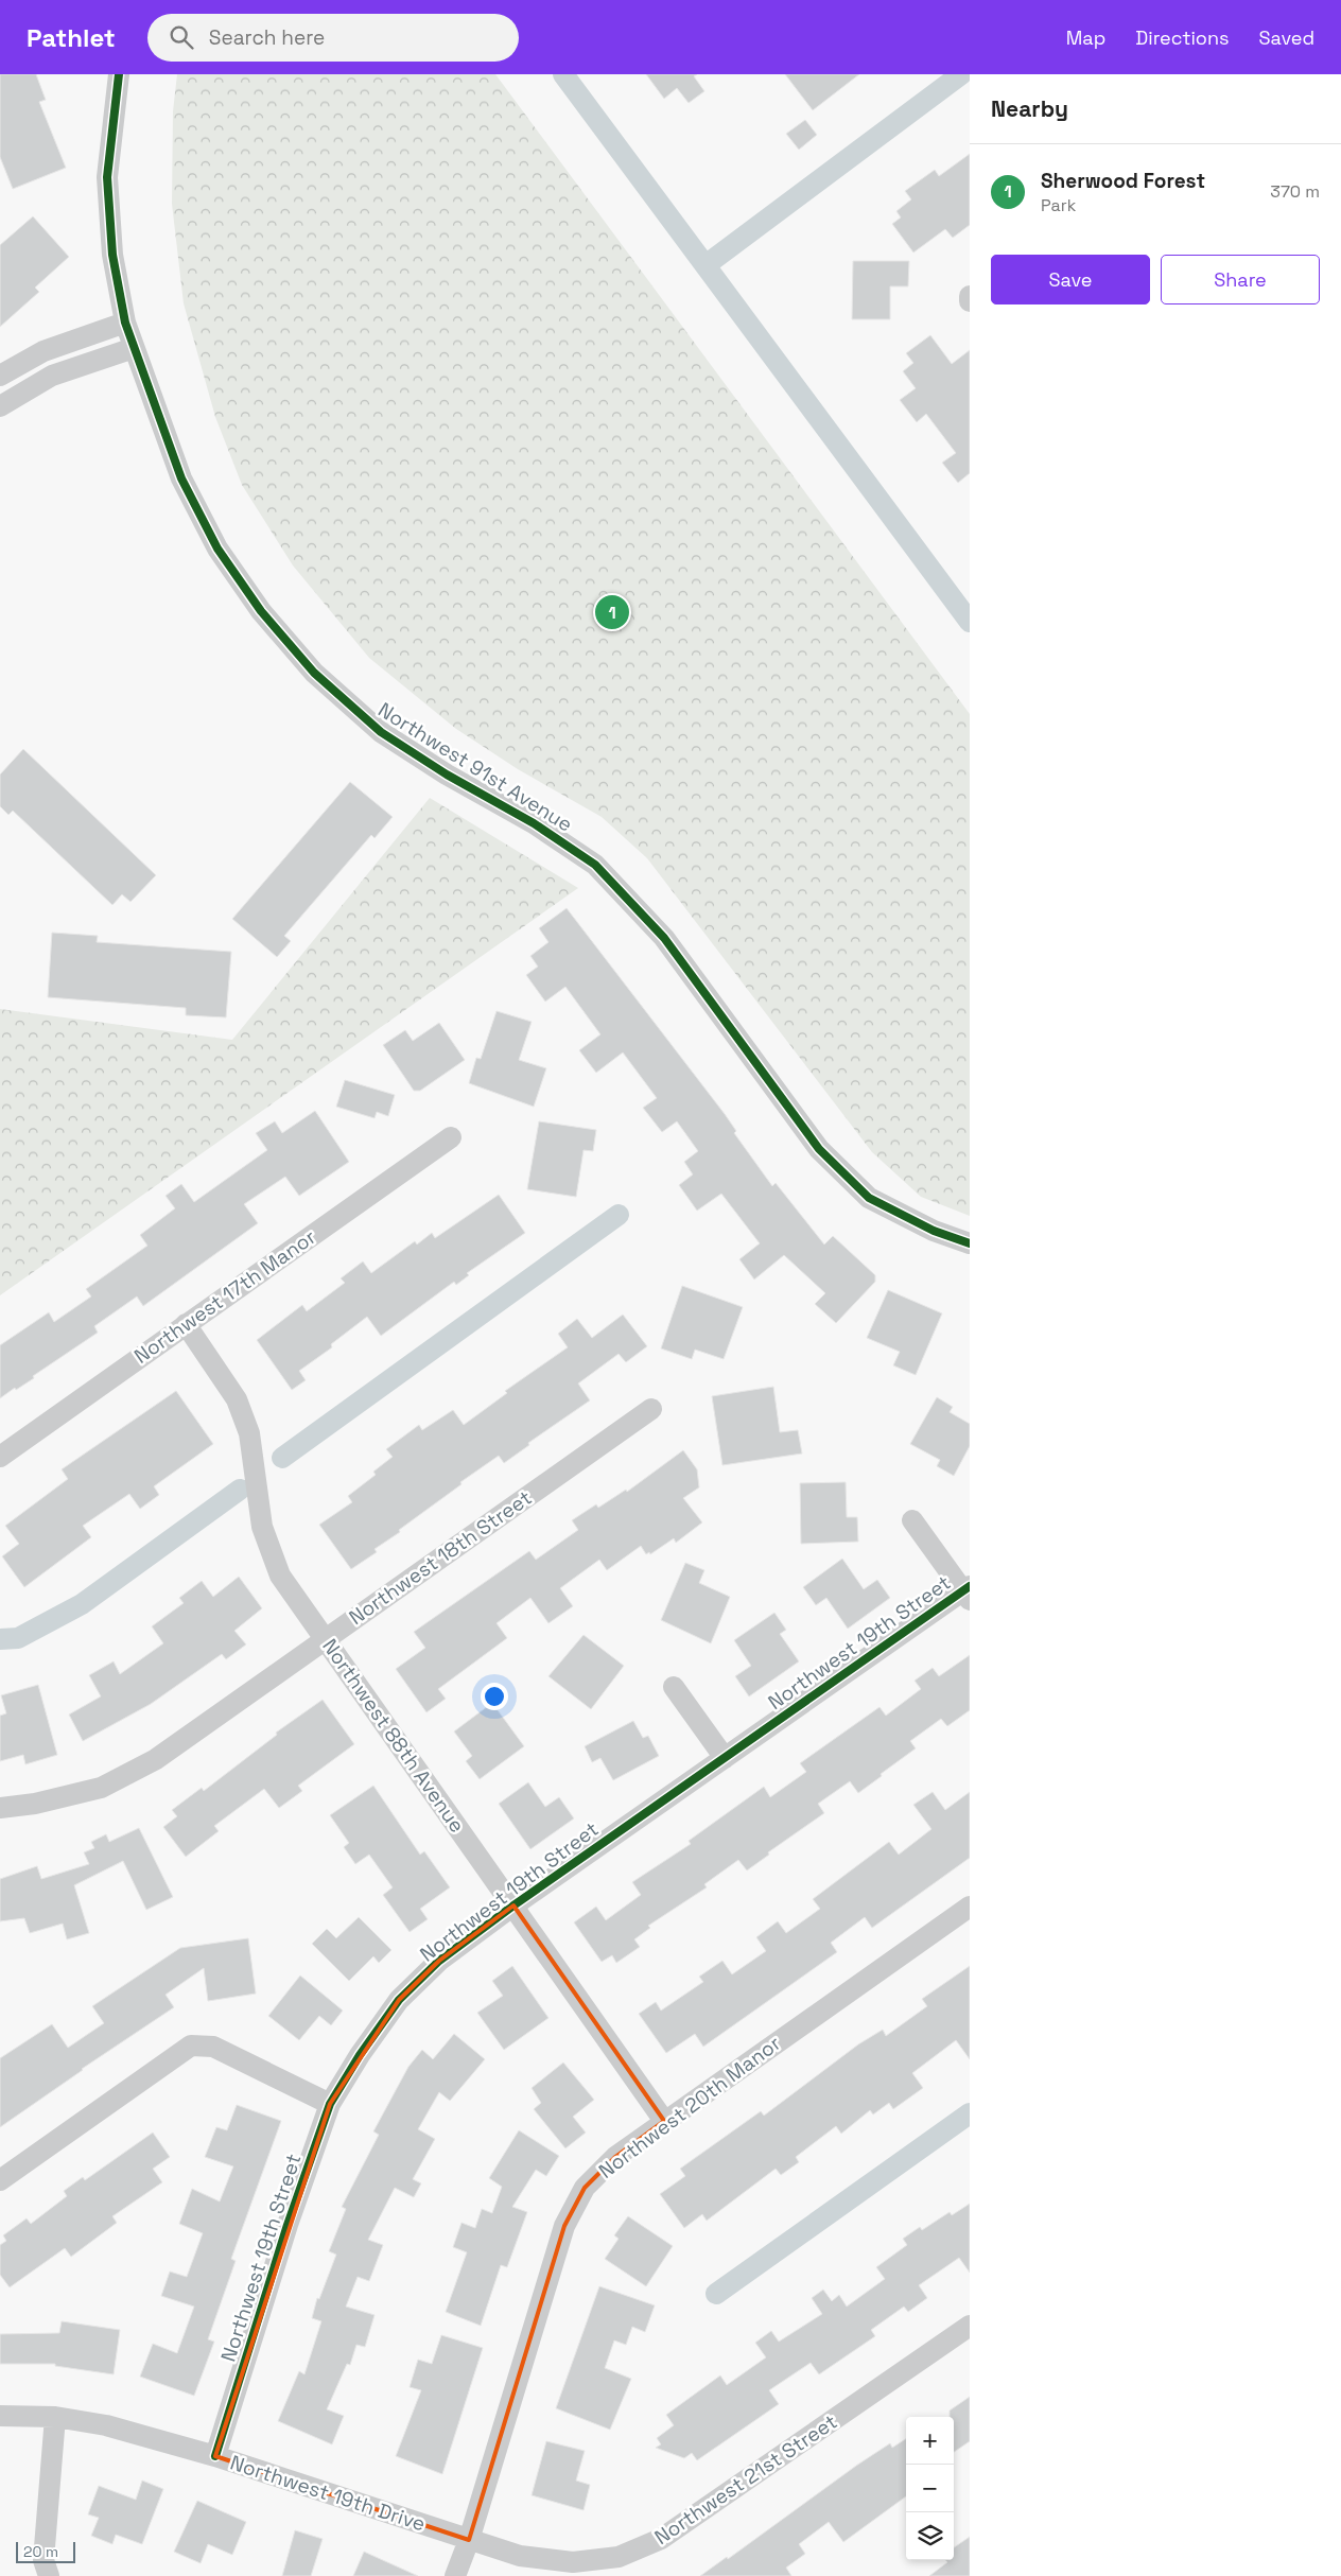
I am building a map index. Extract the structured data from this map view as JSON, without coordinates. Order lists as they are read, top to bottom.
{
  "streets": {
    "street": [
      "Northwest 91st Avenue",
      "Northwest 17th Manor",
      "Northwest 18th Street",
      "Northwest 19th Street",
      "Northwest 88th Avenue",
      "Northwest 20th Manor",
      "Northwest 21st Street",
      "Northwest 19th Drive"
    ]
  },
  "crossings": [
    ["Northwest 17th Manor", "Northwest 88th Avenue"],
    ["Northwest 18th Street", "Northwest 88th Avenue"],
    ["Northwest 19th Street", "Northwest 88th Avenue"],
    ["Northwest 19th Street", "Northwest 19th Drive"],
    ["Northwest 88th Avenue", "Northwest 20th Manor"],
    ["Northwest 20th Manor", "Northwest 21st Street"],
    ["Northwest 20th Manor", "Northwest 19th Drive"],
    ["Northwest 21st Street", "Northwest 19th Drive"]
  ],
  "scale_bar": "20 m",
  "page": {
    "header": "Pathlet",
    "search": "Search here",
    "nav": ["Map", "Directions", "Saved"],
    "heading": "Nearby",
    "list": [
      {
        "mark": "1",
        "name": "Sherwood Forest",
        "note": "Park",
        "value": "370 m"
      }
    ],
    "buttons": ["Save", "Share"],
    "pins": "1",
    "map_buttons": ["+", "−"],
    "scale": "20 m"
  }
}
